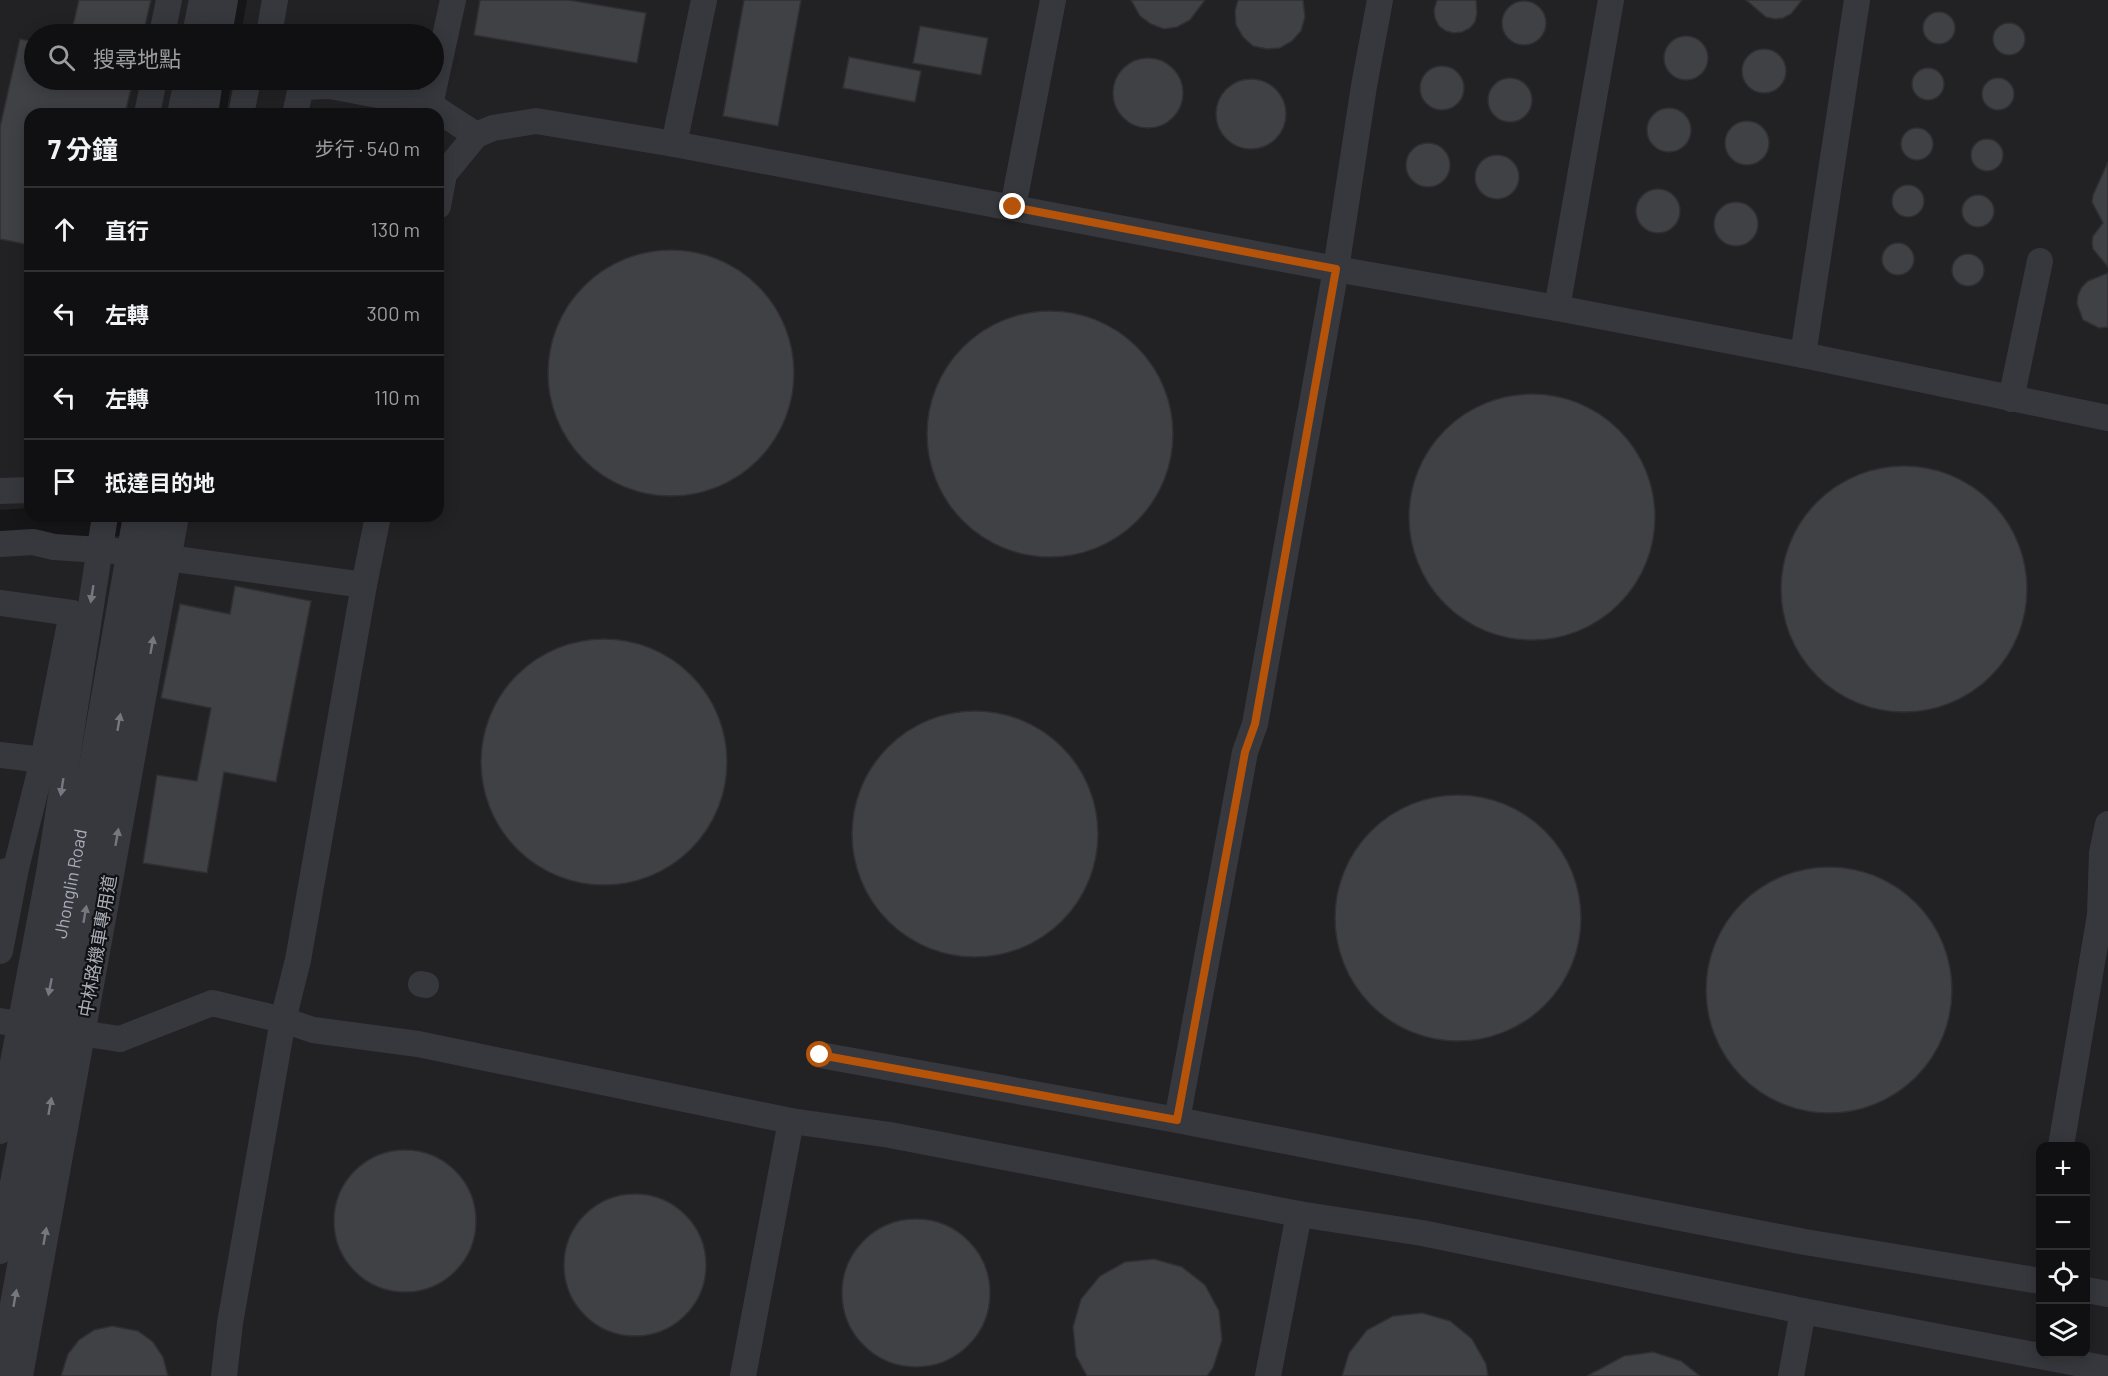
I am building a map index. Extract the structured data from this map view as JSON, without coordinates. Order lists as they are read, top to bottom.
{
  "streets": {
    "street": ["Jhonglin Road", "中林路機車專用道"]
  },
  "crossings": [
    ["Jhonglin Road", "中林路機車專用道"]
  ],
  "page": {
    "search": "搜尋地點",
    "heading": ["7 分鐘", "步行 · 540 m"],
    "list": [
      ["直行", "130 m"],
      ["左轉", "300 m"],
      ["左轉", "110 m"],
      "抵達目的地"
    ],
    "map_buttons": ["+", "−"]
  }
}
